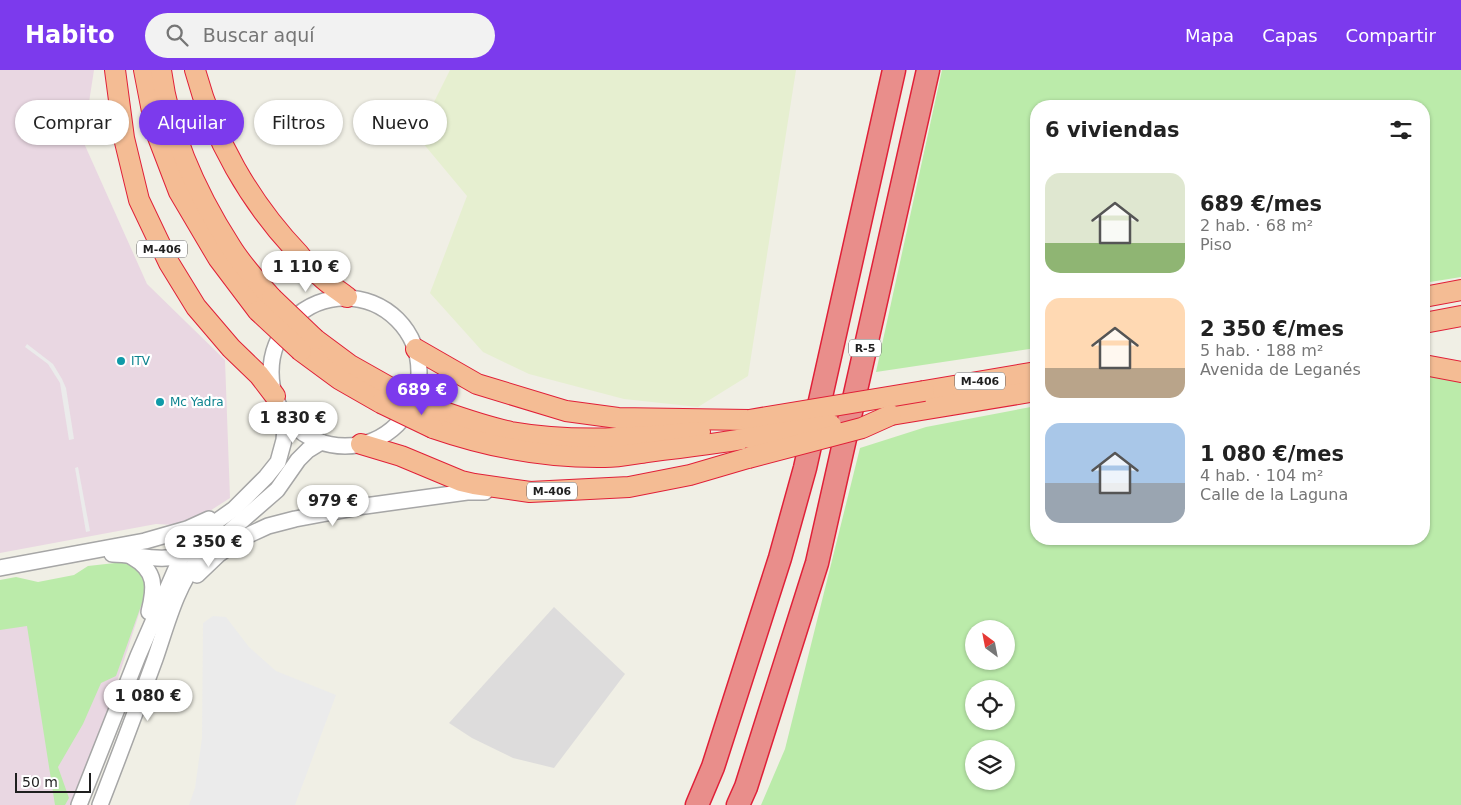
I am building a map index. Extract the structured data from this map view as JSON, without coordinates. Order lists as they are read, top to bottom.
{
  "streets": {
    "highway": ["M-406", "R-5"]
  },
  "places": ["ITV", "Mc Yadra"],
  "scale_bar": "50 m",
  "north": "top left",
  "page": {
    "header": "Habito",
    "search": "Buscar aquí",
    "nav": ["Mapa", "Capas", "Compartir"],
    "chip": [
      "Comprar",
      "Alquilar",
      "Filtros",
      "Nuevo"
    ],
    "heading": "6 viviendas",
    "list": [
      {
        "name": "689 €/mes",
        "note": "2 hab. · 68 m² · Piso"
      },
      {
        "name": "2 350 €/mes",
        "note": "5 hab. · 188 m² · Avenida de Leganés"
      },
      {
        "name": "1 080 €/mes",
        "note": "4 hab. · 104 m² · Calle de la Laguna"
      }
    ],
    "price": [
      "1 110 €",
      "689 €",
      "1 830 €",
      "979 €",
      "2 350 €",
      "1 080 €"
    ],
    "scale": "50 m"
  }
}
